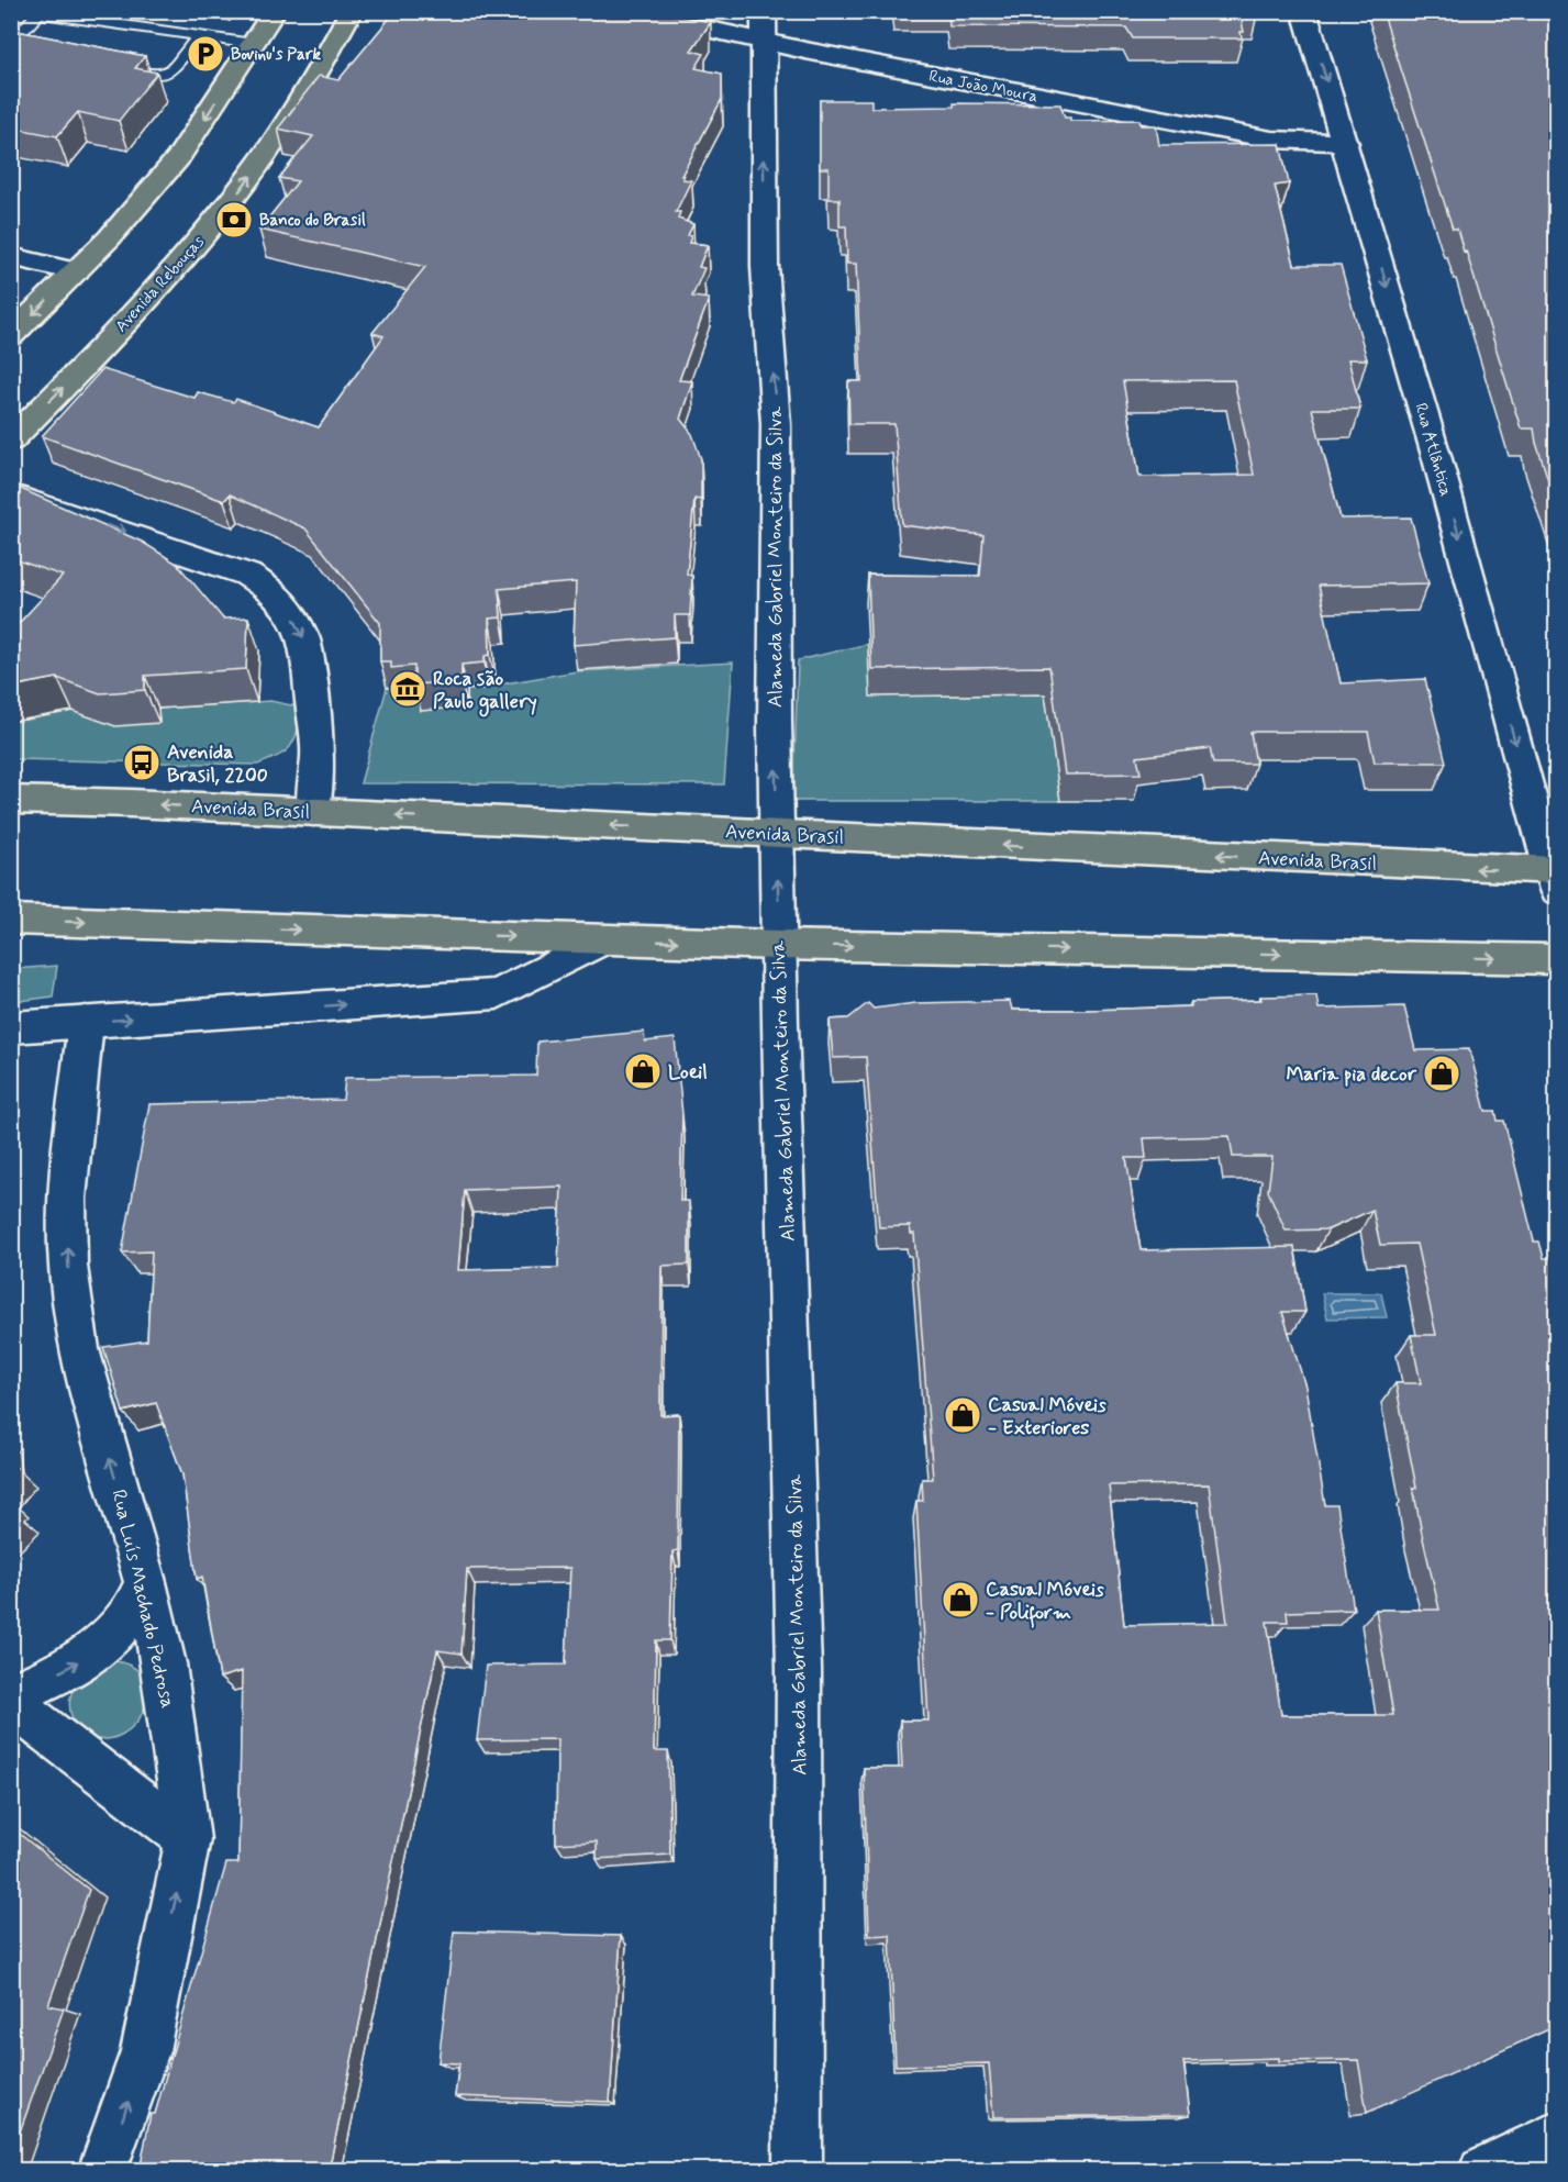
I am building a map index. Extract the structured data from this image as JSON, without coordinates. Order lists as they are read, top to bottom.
{
  "streets": {
    "main road": ["Avenida Rebouças", "Avenida Brasil"],
    "street": [
      "Rua João Moura",
      "Rua Atlântica",
      "Alameda Gabriel Monteiro da Silva",
      "Rua Luís Machado Pedrosa"
    ]
  },
  "crossings": [
    ["Rua João Moura", "Rua Atlântica"],
    ["Rua João Moura", "Alameda Gabriel Monteiro da Silva"],
    ["Rua Atlântica", "Avenida Brasil"],
    ["Alameda Gabriel Monteiro da Silva", "Avenida Brasil"]
  ],
  "one_way": ["Rua Atlântica", "Alameda Gabriel Monteiro da Silva", "Rua Luís Machado Pedrosa"],
  "places": {
    "parking": ["Bovinu's Park"],
    "bank": ["Banco do Brasil"],
    "museum": ["Roca são Paulo gallery"],
    "bus stop": ["Avenida Brasil, 2200"],
    "shop": [
      "Loeil",
      "Maria pia decor",
      "Casual Móveis - Exteriores",
      "Casual Móveis - Poliform"
    ]
  }
}
